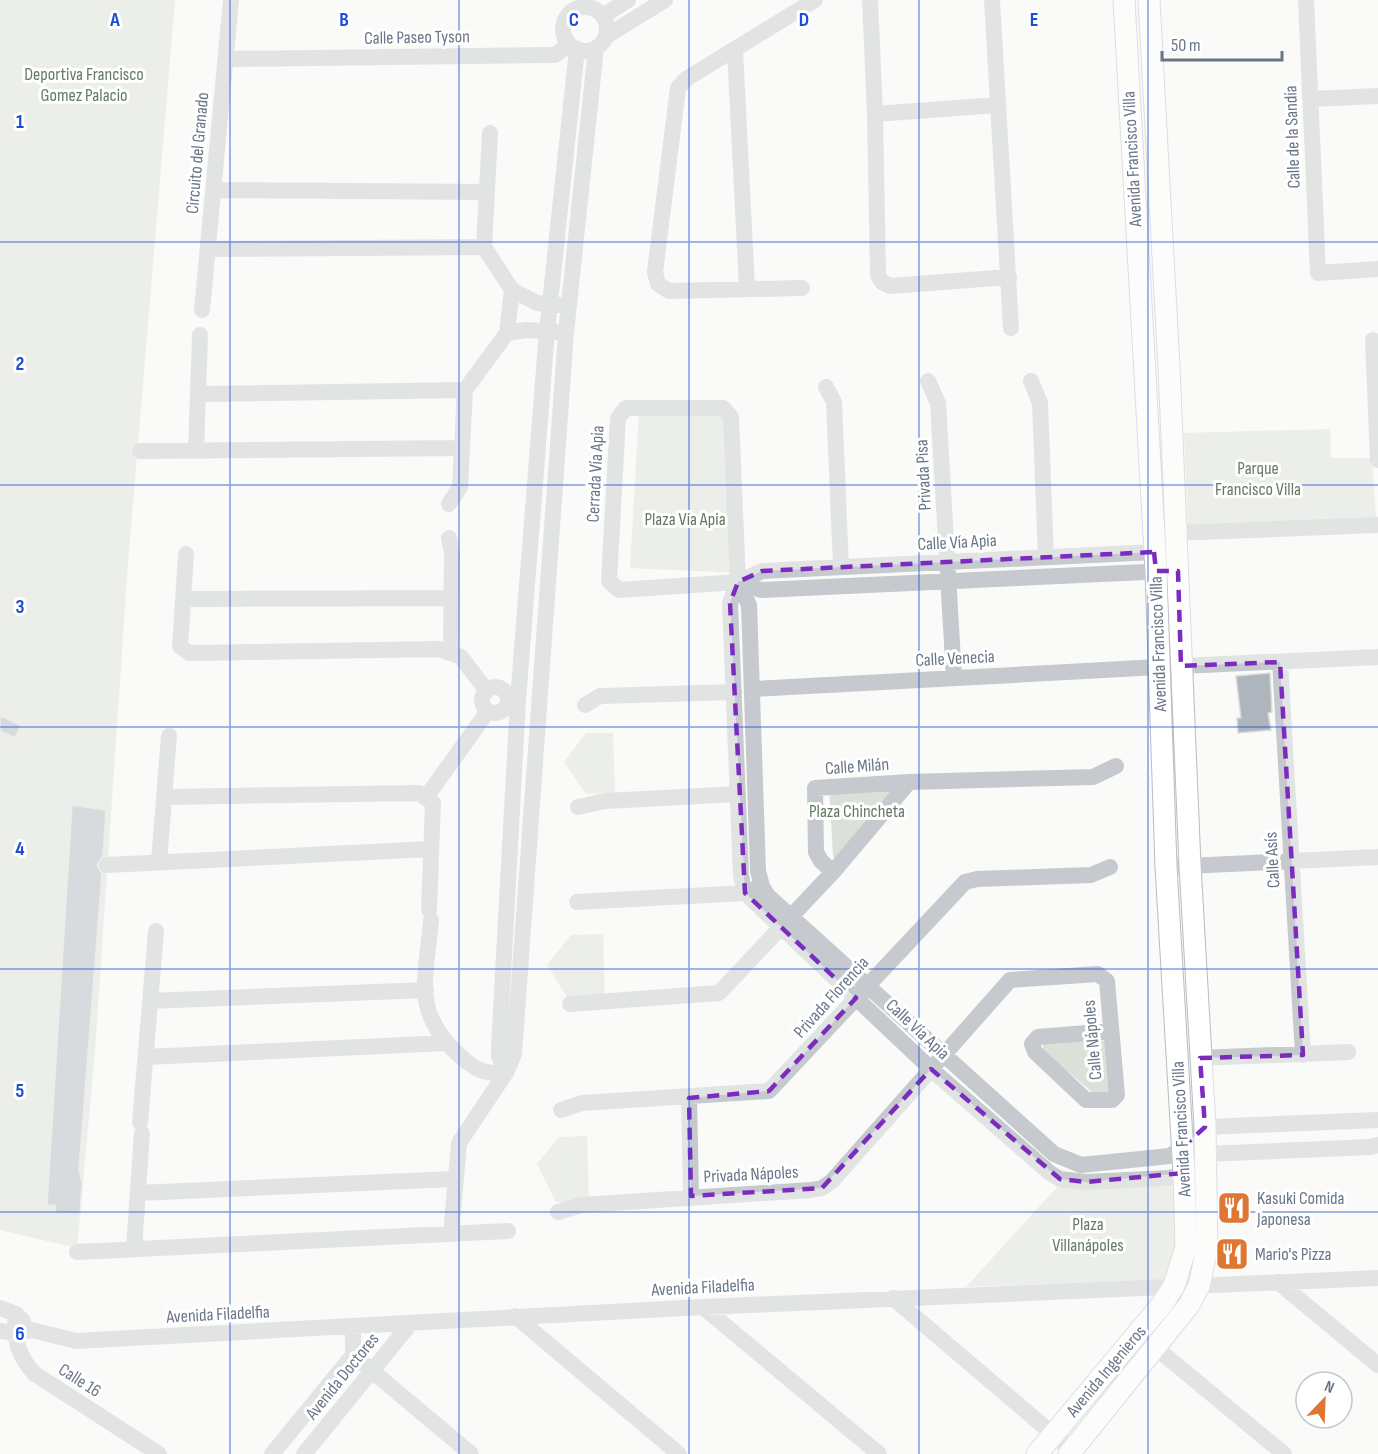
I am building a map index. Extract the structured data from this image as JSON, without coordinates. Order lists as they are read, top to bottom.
{
  "streets": {
    "main road": ["Avenida Francisco Villa", "Avenida Ingenieros"],
    "street": [
      "Calle Paseo Tyson",
      "Calle de la Sandía",
      "Circuito del Granado",
      "Cerrada Vía Apia",
      "Privada Pisa",
      "Calle Vía Apia",
      "Calle Venecia",
      "Calle Milán",
      "Calle Asís",
      "Privada Florencia",
      "Calle Nápoles",
      "Privada Nápoles",
      "Avenida Filadelfia",
      "Avenida Doctores",
      "Calle 16"
    ]
  },
  "crossings": [
    ["Calle Paseo Tyson", "Circuito del Granado"],
    ["Avenida Francisco Villa", "Calle Vía Apia"],
    ["Avenida Francisco Villa", "Calle Venecia"],
    ["Avenida Francisco Villa", "Avenida Filadelfia"],
    ["Avenida Francisco Villa", "Avenida Ingenieros"],
    ["Cerrada Vía Apia", "Calle Vía Apia"],
    ["Privada Pisa", "Calle Vía Apia"],
    ["Privada Pisa", "Calle Venecia"],
    ["Calle Vía Apia", "Calle Milán"],
    ["Calle Vía Apia", "Privada Florencia"],
    ["Calle Vía Apia", "Calle Nápoles"],
    ["Calle Vía Apia", "Privada Nápoles"],
    ["Calle Nápoles", "Privada Nápoles"],
    ["Avenida Filadelfia", "Avenida Ingenieros"],
    ["Avenida Filadelfia", "Avenida Doctores"],
    ["Avenida Filadelfia", "Calle 16"]
  ],
  "parks": [
    "Deportiva Francisco Gomez Palacio",
    "Parque Francisco Villa",
    "Plaza Vía Apia",
    "Plaza Chincheta",
    "Plaza Villanápoles"
  ],
  "places": {
    "restaurant": ["Kasuki Comida Japonesa", "Mario's Pizza"]
  },
  "scale_bar": "50 m",
  "north": "top right",
  "grid": {
    "columns": [
      "A",
      "B",
      "C",
      "D",
      "E"
    ],
    "rows": [
      "1",
      "2",
      "3",
      "4",
      "5",
      "6"
    ]
  }
}
